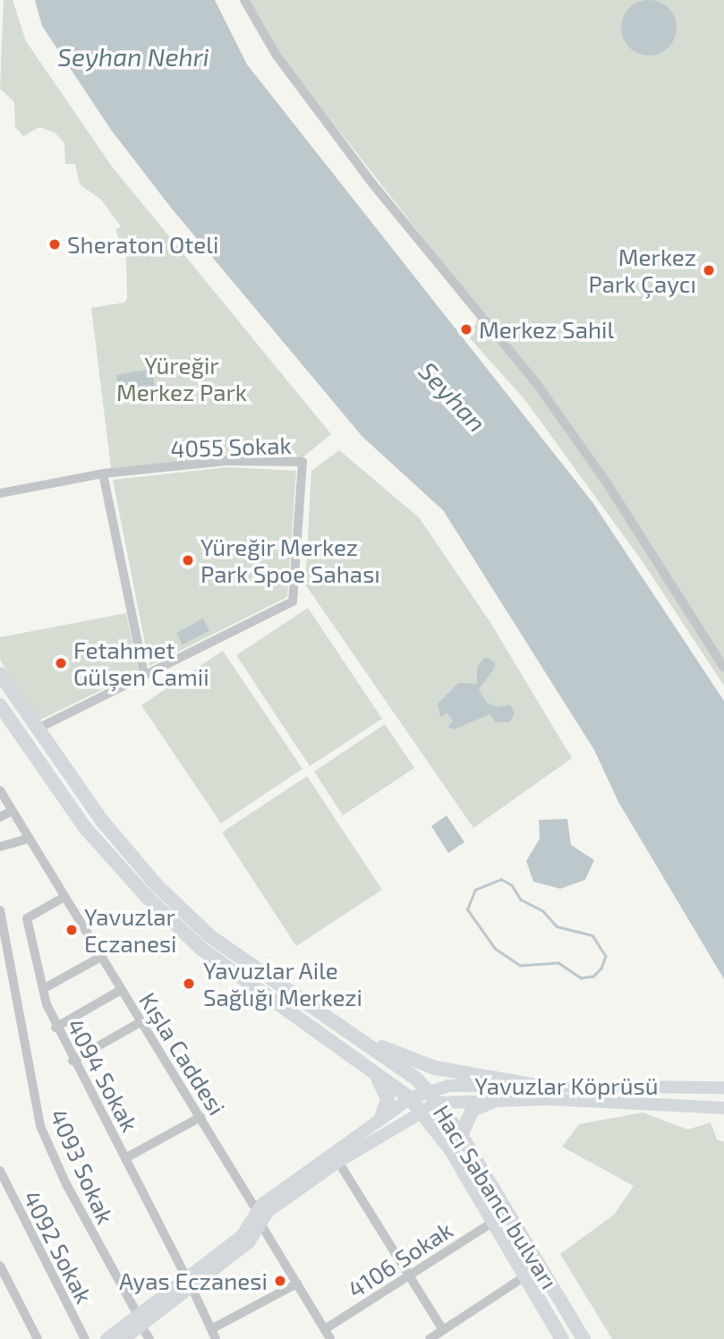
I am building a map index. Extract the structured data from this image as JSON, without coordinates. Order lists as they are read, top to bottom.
{
  "streets": {
    "main road": ["Yavuzlar Köprüsü", "Hacı Sabancı bulvarı"],
    "street": [
      "4055 Sokak",
      "Kışla Caddesi",
      "4094 Sokak",
      "4093 Sokak",
      "4092 Sokak",
      "4106 Sokak"
    ]
  },
  "crossings": [
    ["4055 Sokak", "Hacı Sabancı bulvarı"],
    ["Kışla Caddesi", "4094 Sokak"],
    ["Kışla Caddesi", "Yavuzlar Köprüsü"],
    ["Kışla Caddesi", "4106 Sokak"],
    ["Yavuzlar Köprüsü", "Hacı Sabancı bulvarı"],
    ["Hacı Sabancı bulvarı", "4106 Sokak"]
  ],
  "water": ["Seyhan Nehri", "Seyhan"],
  "parks": ["Yüreğir Merkez Park"],
  "places": [
    "Sheraton Oteli",
    "Merkez Park Çaycı",
    "Merkez Sahil",
    "Yüreğir Merkez Park Spoe Sahası",
    "Fetahmet Gülşen Camii",
    "Yavuzlar Eczanesi",
    "Yavuzlar Aile Sağlığı Merkezi",
    "Ayas Eczanesi"
  ]
}
